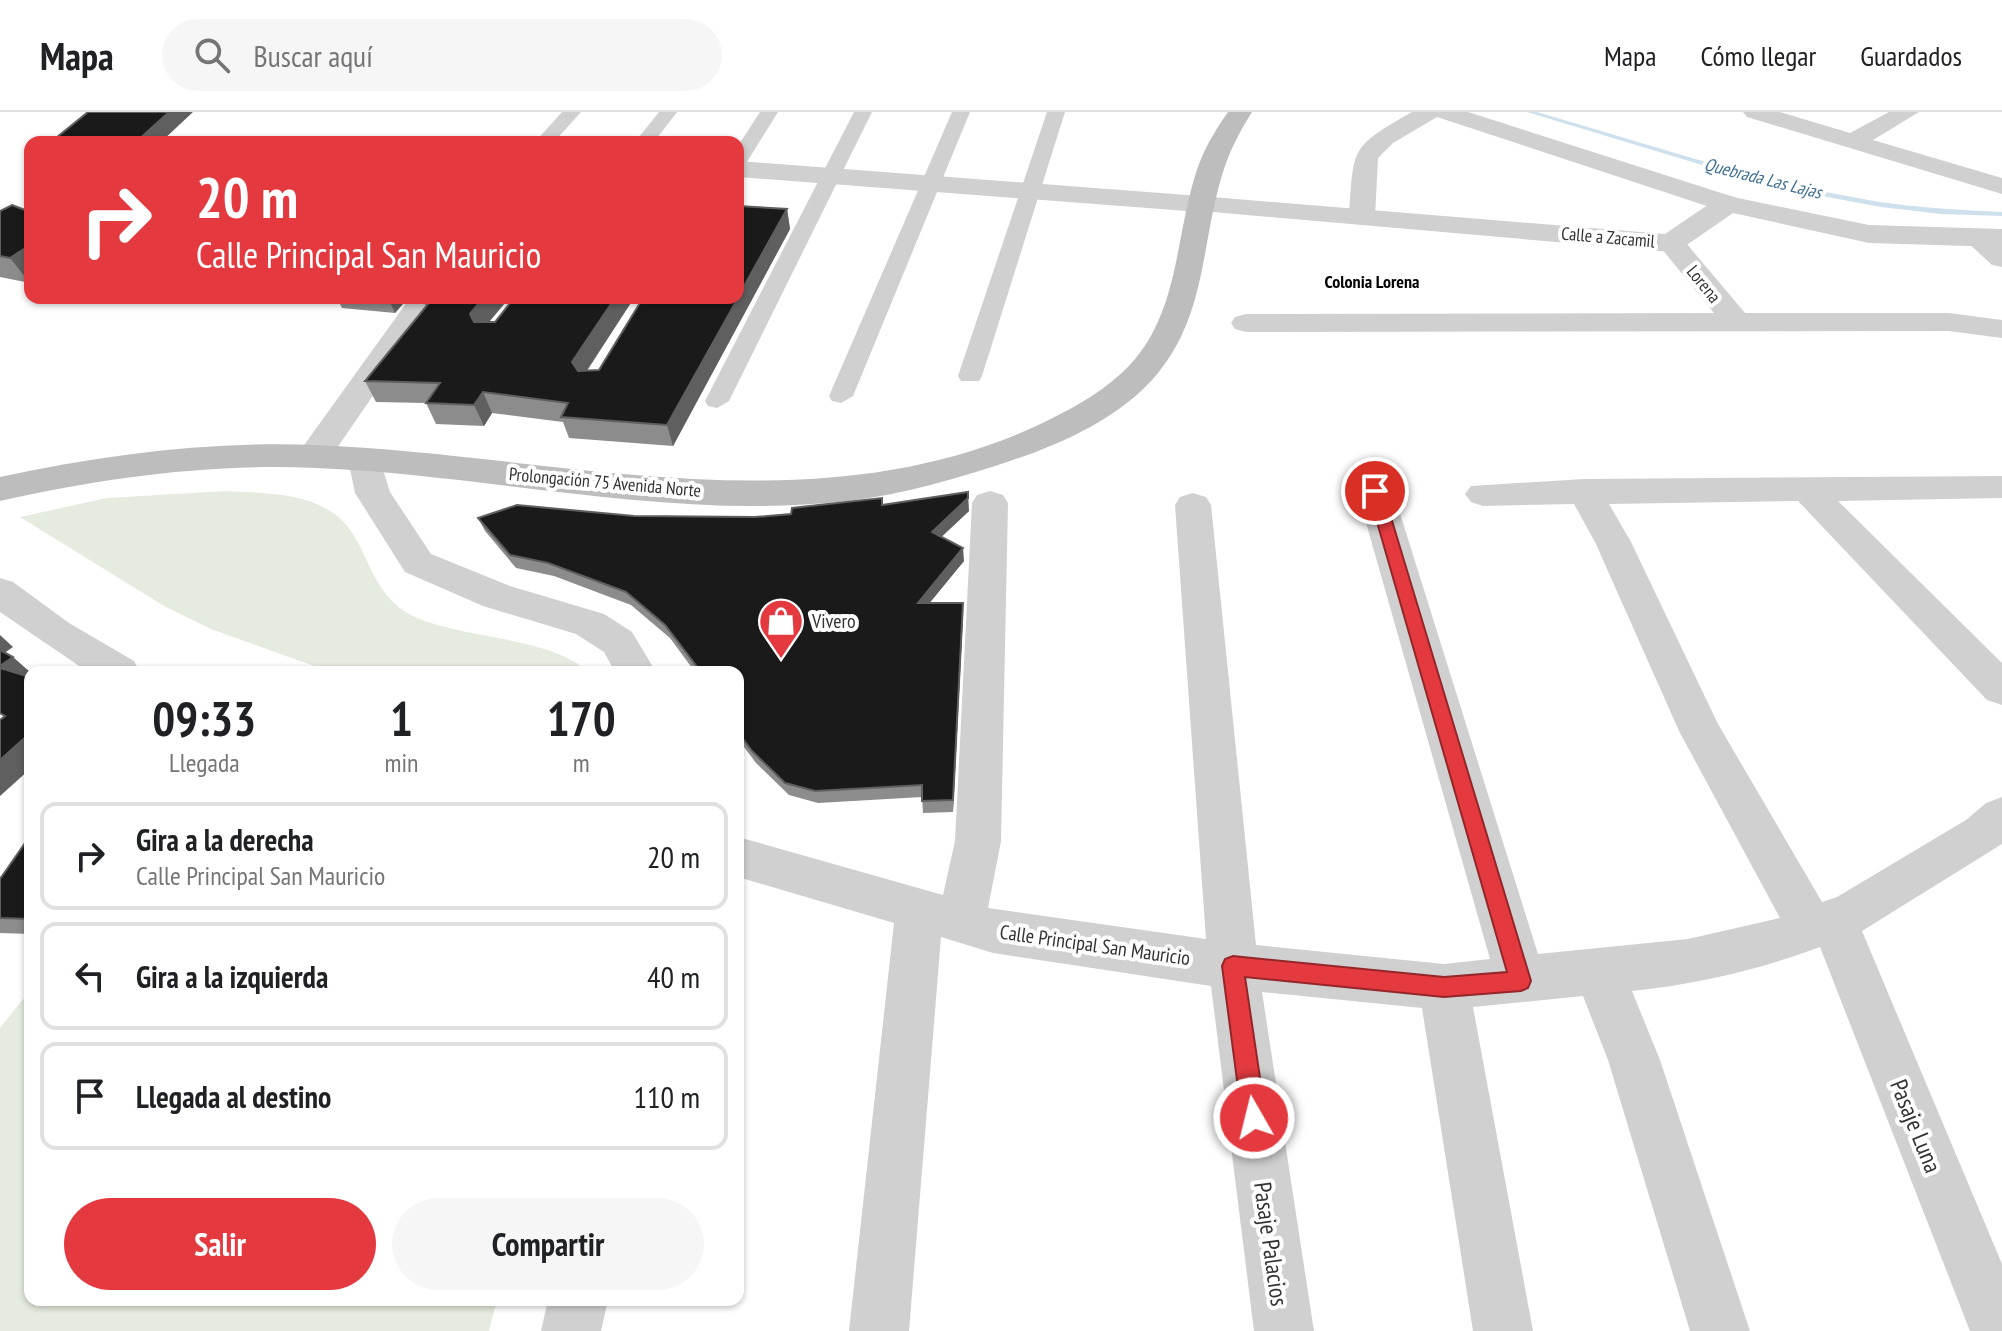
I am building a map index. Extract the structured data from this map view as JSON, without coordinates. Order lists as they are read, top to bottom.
{
  "streets": {
    "main road": ["Prolongación 75 Avenida Norte"],
    "street": [
      "Calle a Zacamil",
      "Lorena",
      "Calle Principal San Mauricio",
      "Pasaje Luna",
      "Pasaje Palacios"
    ]
  },
  "crossings": [
    ["Calle a Zacamil", "Lorena"],
    ["Calle a Zacamil", "Prolongación 75 Avenida Norte"],
    ["Calle Principal San Mauricio", "Pasaje Luna"],
    ["Calle Principal San Mauricio", "Pasaje Palacios"]
  ],
  "districts": ["Colonia Lorena"],
  "water": ["Quebrada Las Lajas"],
  "places": {
    "shop": ["Vivero"]
  },
  "page": {
    "header": "Mapa",
    "search": "Buscar aquí",
    "nav": ["Mapa", "Cómo llegar", "Guardados"],
    "turn": ["20 m", "Calle Principal San Mauricio"],
    "eta": [
      "09:33",
      "Llegada",
      "1",
      "min",
      "170",
      "m"
    ],
    "list": [
      {
        "name": "Gira a la derecha",
        "note": "Calle Principal San Mauricio",
        "value": "20 m"
      },
      {
        "name": "Gira a la izquierda",
        "value": "40 m"
      },
      {
        "name": "Llegada al destino",
        "value": "110 m"
      }
    ],
    "buttons": ["Salir", "Compartir"]
  }
}
